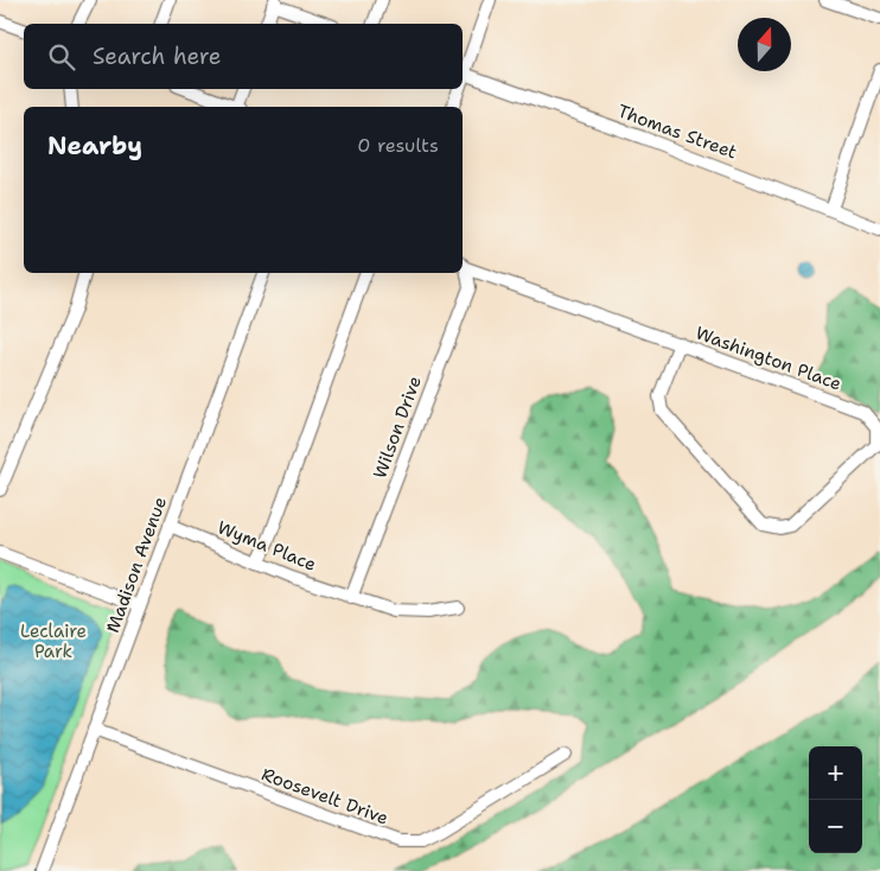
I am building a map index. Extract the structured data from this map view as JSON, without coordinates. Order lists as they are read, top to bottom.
{
  "streets": {
    "street": [
      "Thomas Street",
      "Washington Place",
      "Wilson Drive",
      "Wyma Place",
      "Madison Avenue",
      "Roosevelt Drive"
    ]
  },
  "crossings": [
    ["Washington Place", "Wilson Drive"],
    ["Wilson Drive", "Wyma Place"],
    ["Wyma Place", "Madison Avenue"],
    ["Madison Avenue", "Roosevelt Drive"]
  ],
  "parks": ["Leclaire Park"],
  "north": "top",
  "page": {
    "search": "Search here",
    "heading": ["Nearby", "0 results"],
    "map_buttons": ["+", "−"]
  }
}
